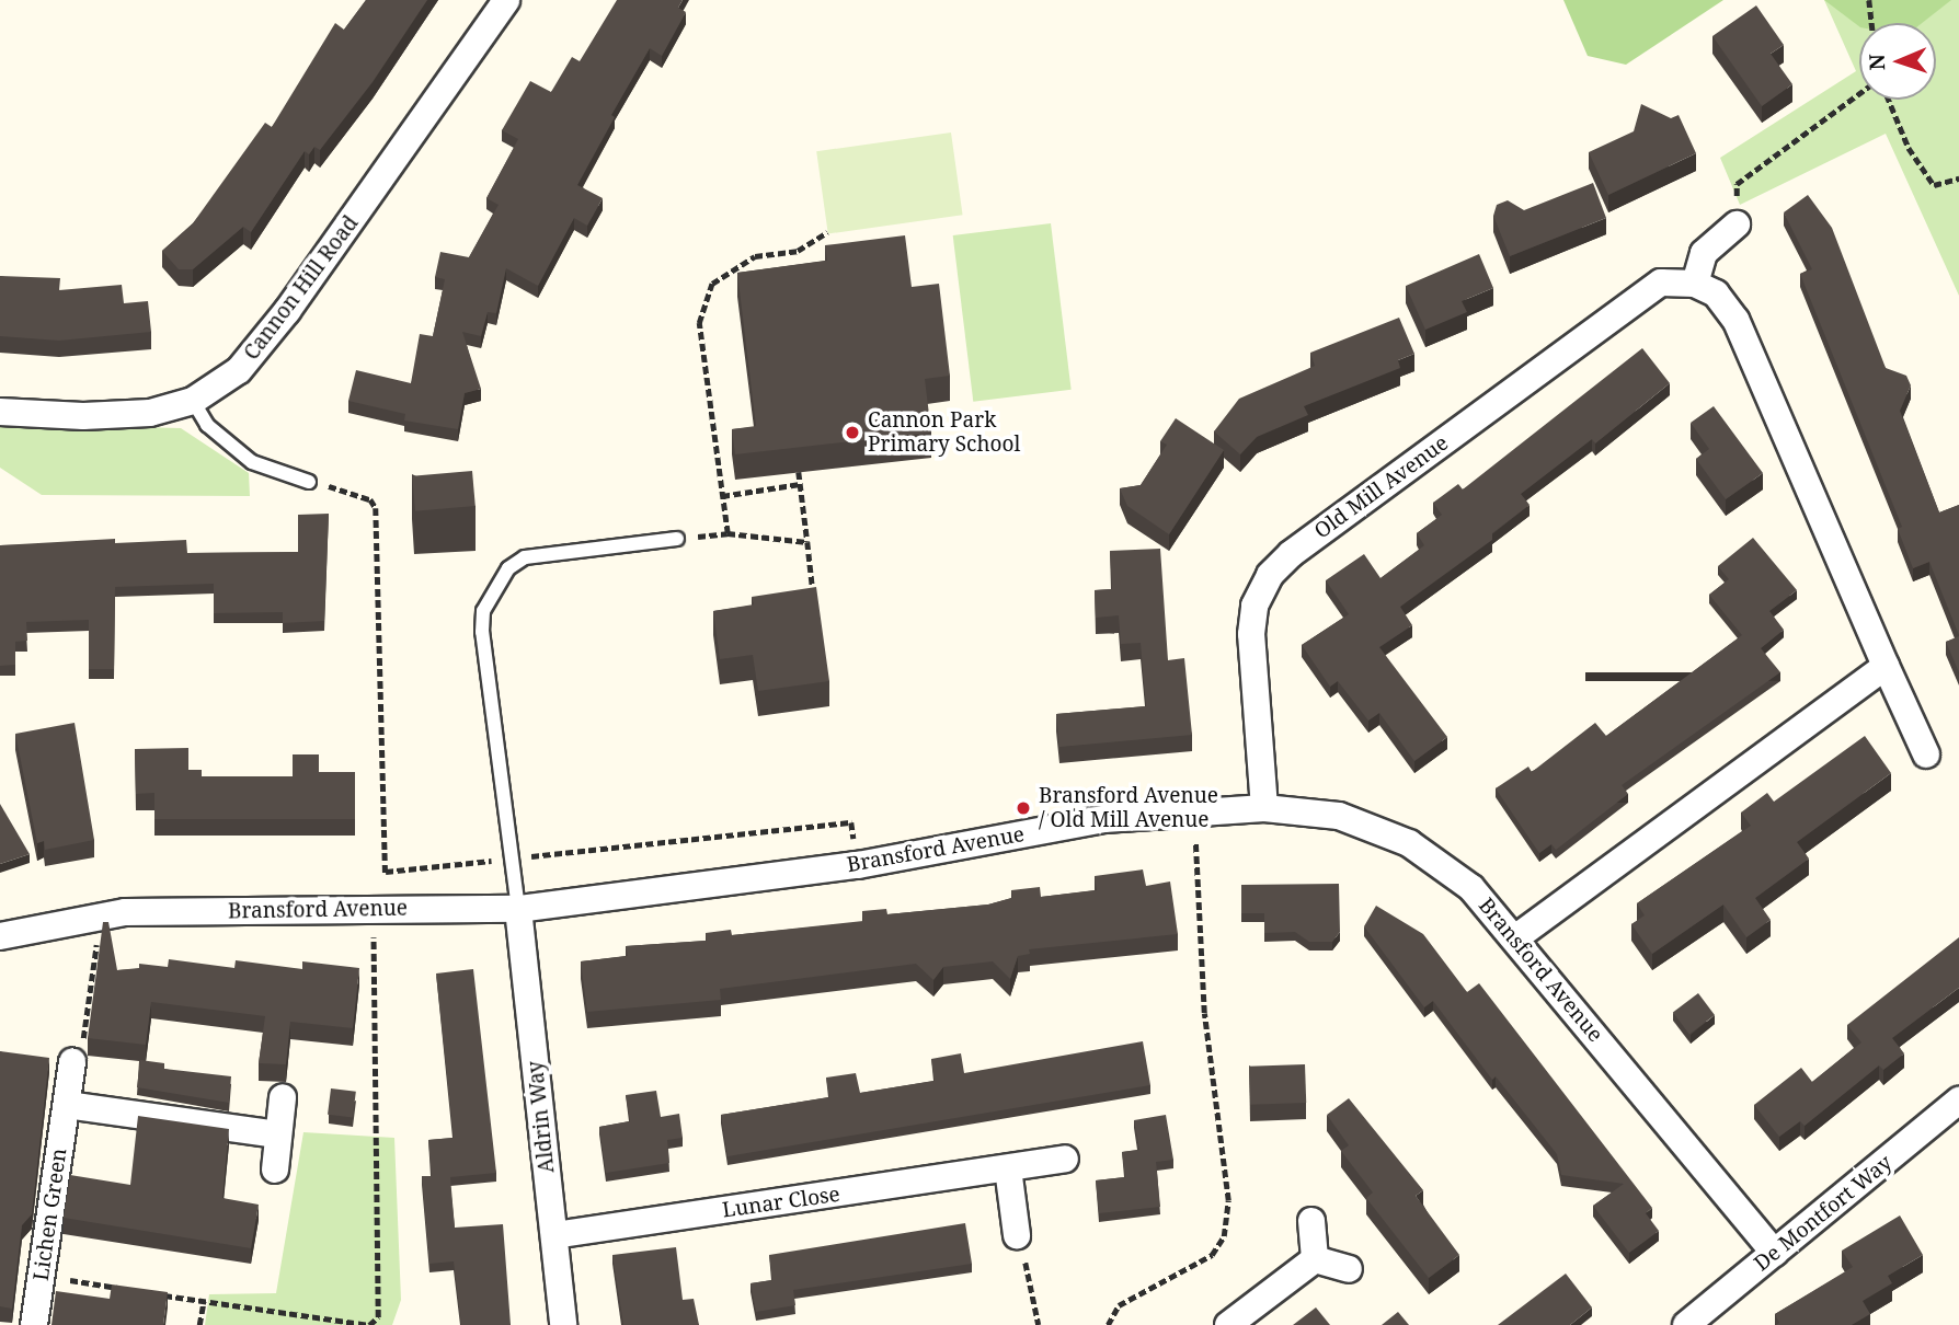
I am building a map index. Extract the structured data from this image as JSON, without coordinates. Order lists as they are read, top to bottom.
{
  "streets": {
    "street": [
      "Cannon Hill Road",
      "Old Mill Avenue",
      "Bransford Avenue",
      "Aldrin Way",
      "Lunar Close",
      "De Montfort Way",
      "Lichen Green"
    ]
  },
  "crossings": [
    ["Old Mill Avenue", "Bransford Avenue"],
    ["Bransford Avenue", "Aldrin Way"],
    ["Bransford Avenue", "De Montfort Way"],
    ["Aldrin Way", "Lunar Close"]
  ],
  "places": ["Cannon Park Primary School", "Bransford Avenue / Old Mill Avenue"],
  "north": "left"
}
